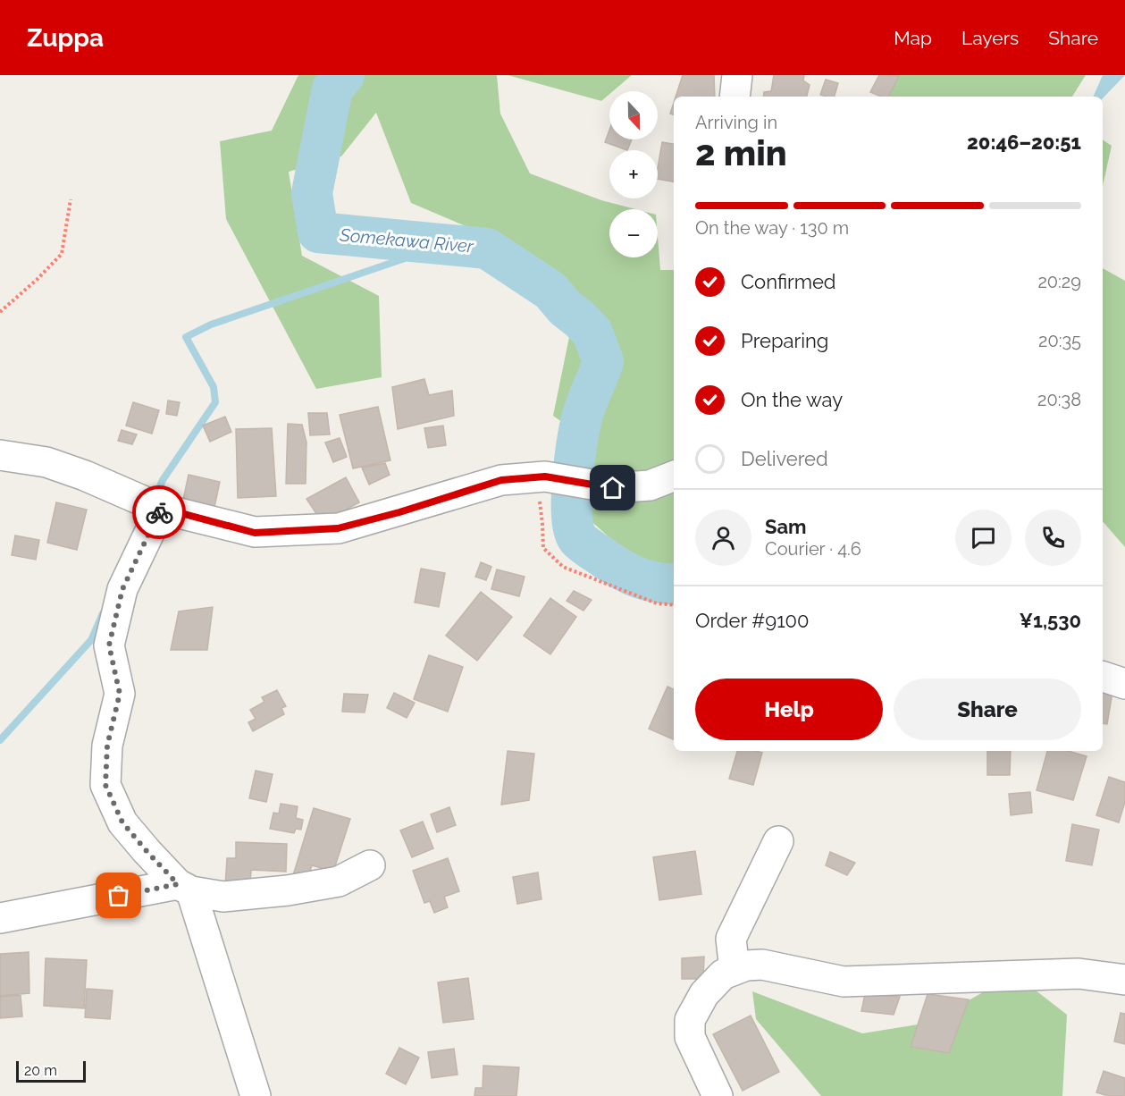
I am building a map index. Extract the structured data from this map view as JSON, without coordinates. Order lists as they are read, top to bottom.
{
  "water": ["Somekawa River"],
  "scale_bar": "20 m",
  "north": "bottom",
  "page": {
    "header": "Zuppa",
    "nav": ["Map", "Layers", "Share"],
    "map_buttons": ["+", "−"],
    "heading": ["2 min", "Arriving in", "20:46–20:51"],
    "panel": [
      "Sam",
      "Courier · 4.6",
      "Order #9100",
      "¥1,530"
    ],
    "bar": "On the way · 130 m",
    "list": [
      ["Confirmed", "20:29"],
      ["Preparing", "20:35"],
      ["On the way", "20:38"],
      "Delivered"
    ],
    "buttons": ["Help", "Share"],
    "scale": "20 m"
  }
}
